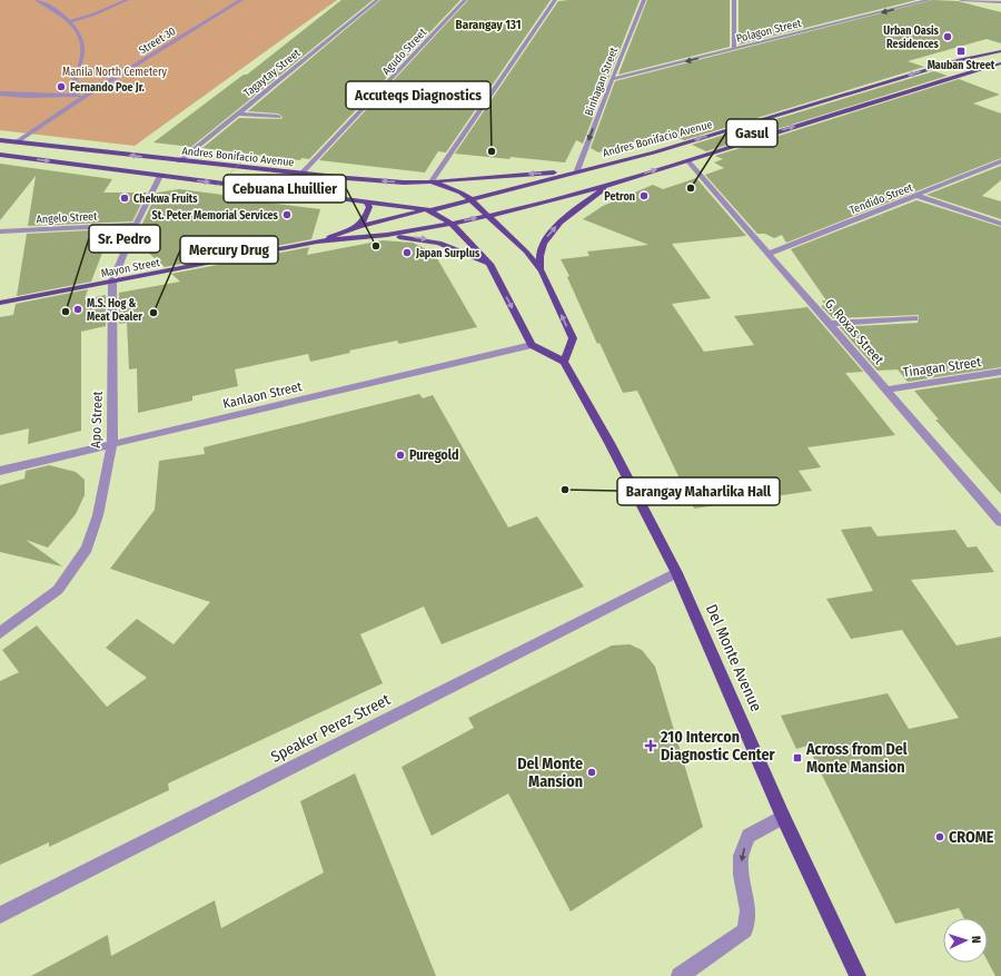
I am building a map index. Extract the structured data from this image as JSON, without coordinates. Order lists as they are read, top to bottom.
{
  "streets": {
    "main road": ["Andres Bonifacio Avenue", "Mayon Street", "Del Monte Avenue"],
    "street": [
      "Polagon Street",
      "Street 30",
      "Agudo Street",
      "Tagaytay Street",
      "Binhagan Street",
      "Tendido Street",
      "Angelo Street",
      "G. Roxas Street",
      "Tinagan Street",
      "Kanlaon Street",
      "Apo Street",
      "Speaker Perez Street"
    ]
  },
  "crossings": [
    ["Polagon Street", "Binhagan Street"],
    ["Street 30", "Andres Bonifacio Avenue"],
    ["Agudo Street", "Andres Bonifacio Avenue"],
    ["Tagaytay Street", "Andres Bonifacio Avenue"],
    ["Binhagan Street", "Andres Bonifacio Avenue"],
    ["Andres Bonifacio Avenue", "Mayon Street"],
    ["Andres Bonifacio Avenue", "Apo Street"],
    ["Tendido Street", "G. Roxas Street"],
    ["Angelo Street", "Apo Street"],
    ["Mayon Street", "Apo Street"],
    ["G. Roxas Street", "Tinagan Street"],
    ["Kanlaon Street", "Apo Street"],
    ["Del Monte Avenue", "Speaker Perez Street"]
  ],
  "one_way": ["Polagon Street", "Binhagan Street"],
  "districts": ["Barangay 131"],
  "parks": ["Manila North Cemetery"],
  "places": {
    "other": [
      "Urban Oasis Residences",
      "Fernando Poe Jr.",
      "Accuteqs Diagnostics",
      "Gasul",
      "Petron",
      "Chekwa Fruits",
      "St. Peter Memorial Services",
      "Cebuana Lhuillier",
      "Japan Surplus",
      "M.S. Hog & Meat Dealer",
      "Sr. Pedro",
      "Mercury Drug",
      "Puregold",
      "Barangay Maharlika Hall",
      "Del Monte Mansion",
      "CROME"
    ],
    "transit": ["Mauban Street", "Across from Del Monte Mansion"],
    "health": ["210 Intercon Diagnostic Center"]
  },
  "north": "right"
}
